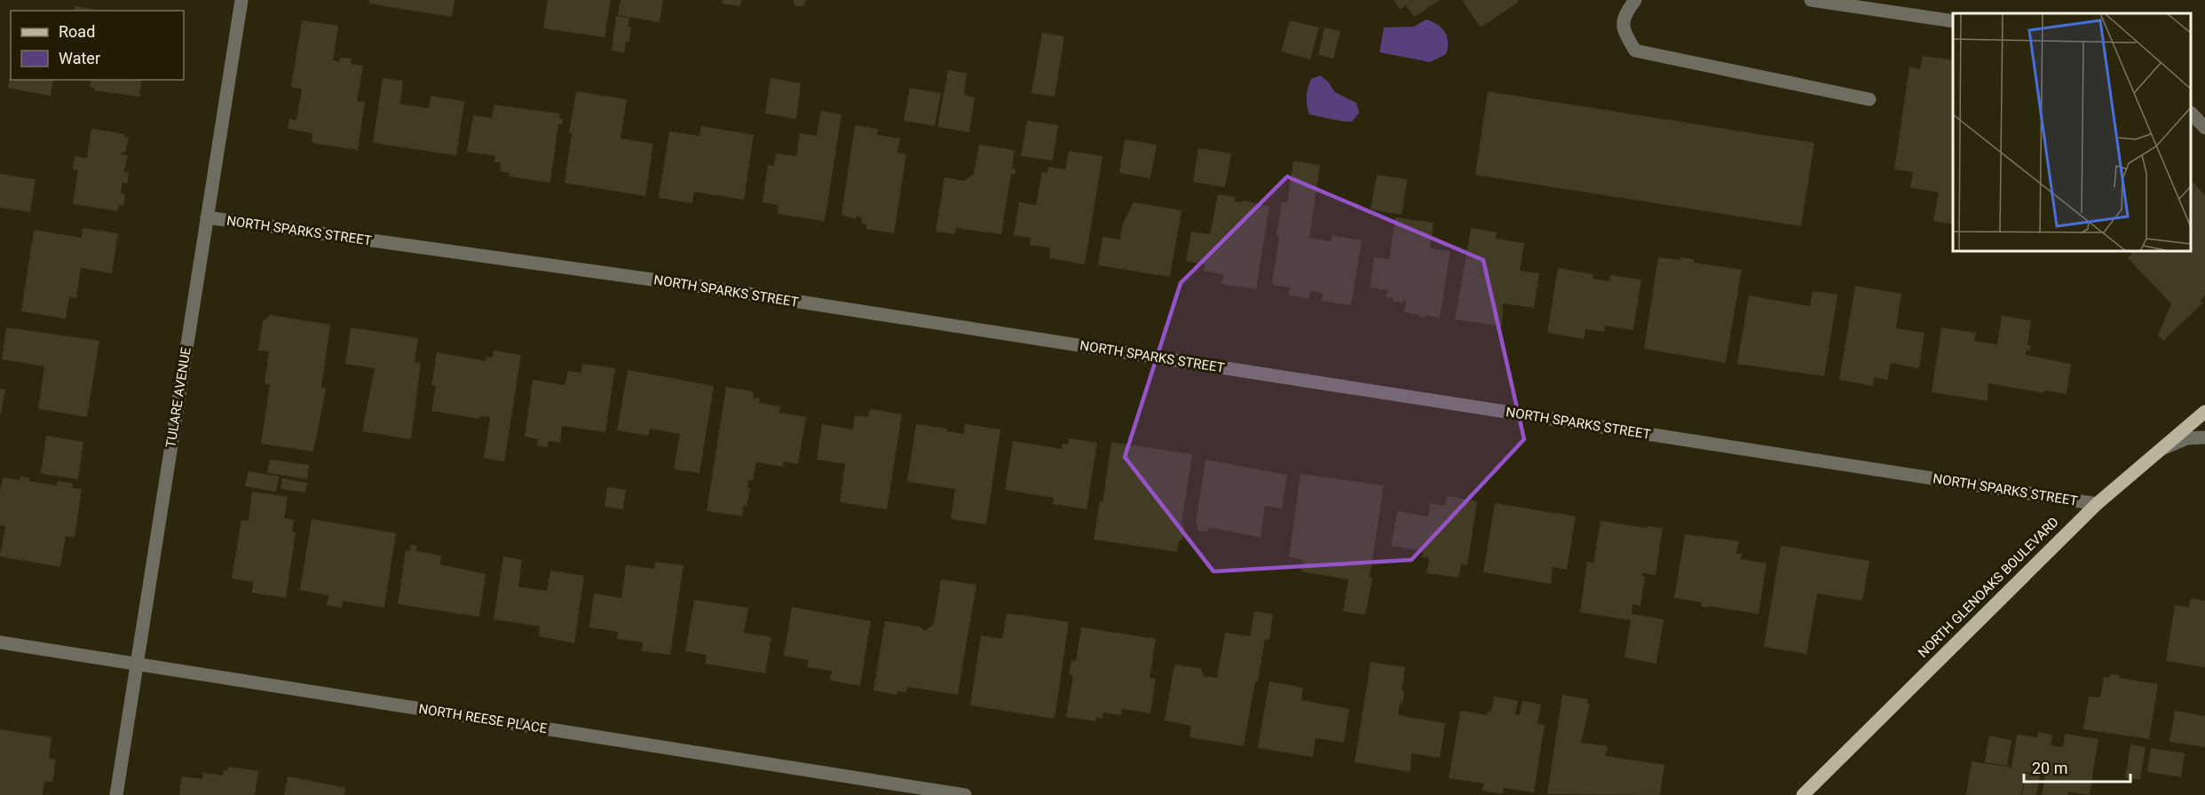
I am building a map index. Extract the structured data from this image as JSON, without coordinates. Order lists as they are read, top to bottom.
{
  "streets": {
    "main road": ["NORTH GLENOAKS BOULEVARD"],
    "street": ["NORTH SPARKS STREET", "TULARE AVENUE", "NORTH REESE PLACE"]
  },
  "crossings": [
    ["NORTH SPARKS STREET", "TULARE AVENUE"],
    ["NORTH SPARKS STREET", "NORTH GLENOAKS BOULEVARD"],
    ["TULARE AVENUE", "NORTH REESE PLACE"]
  ],
  "legend": ["Road", "Water"],
  "scale_bar": "20 m"
}
